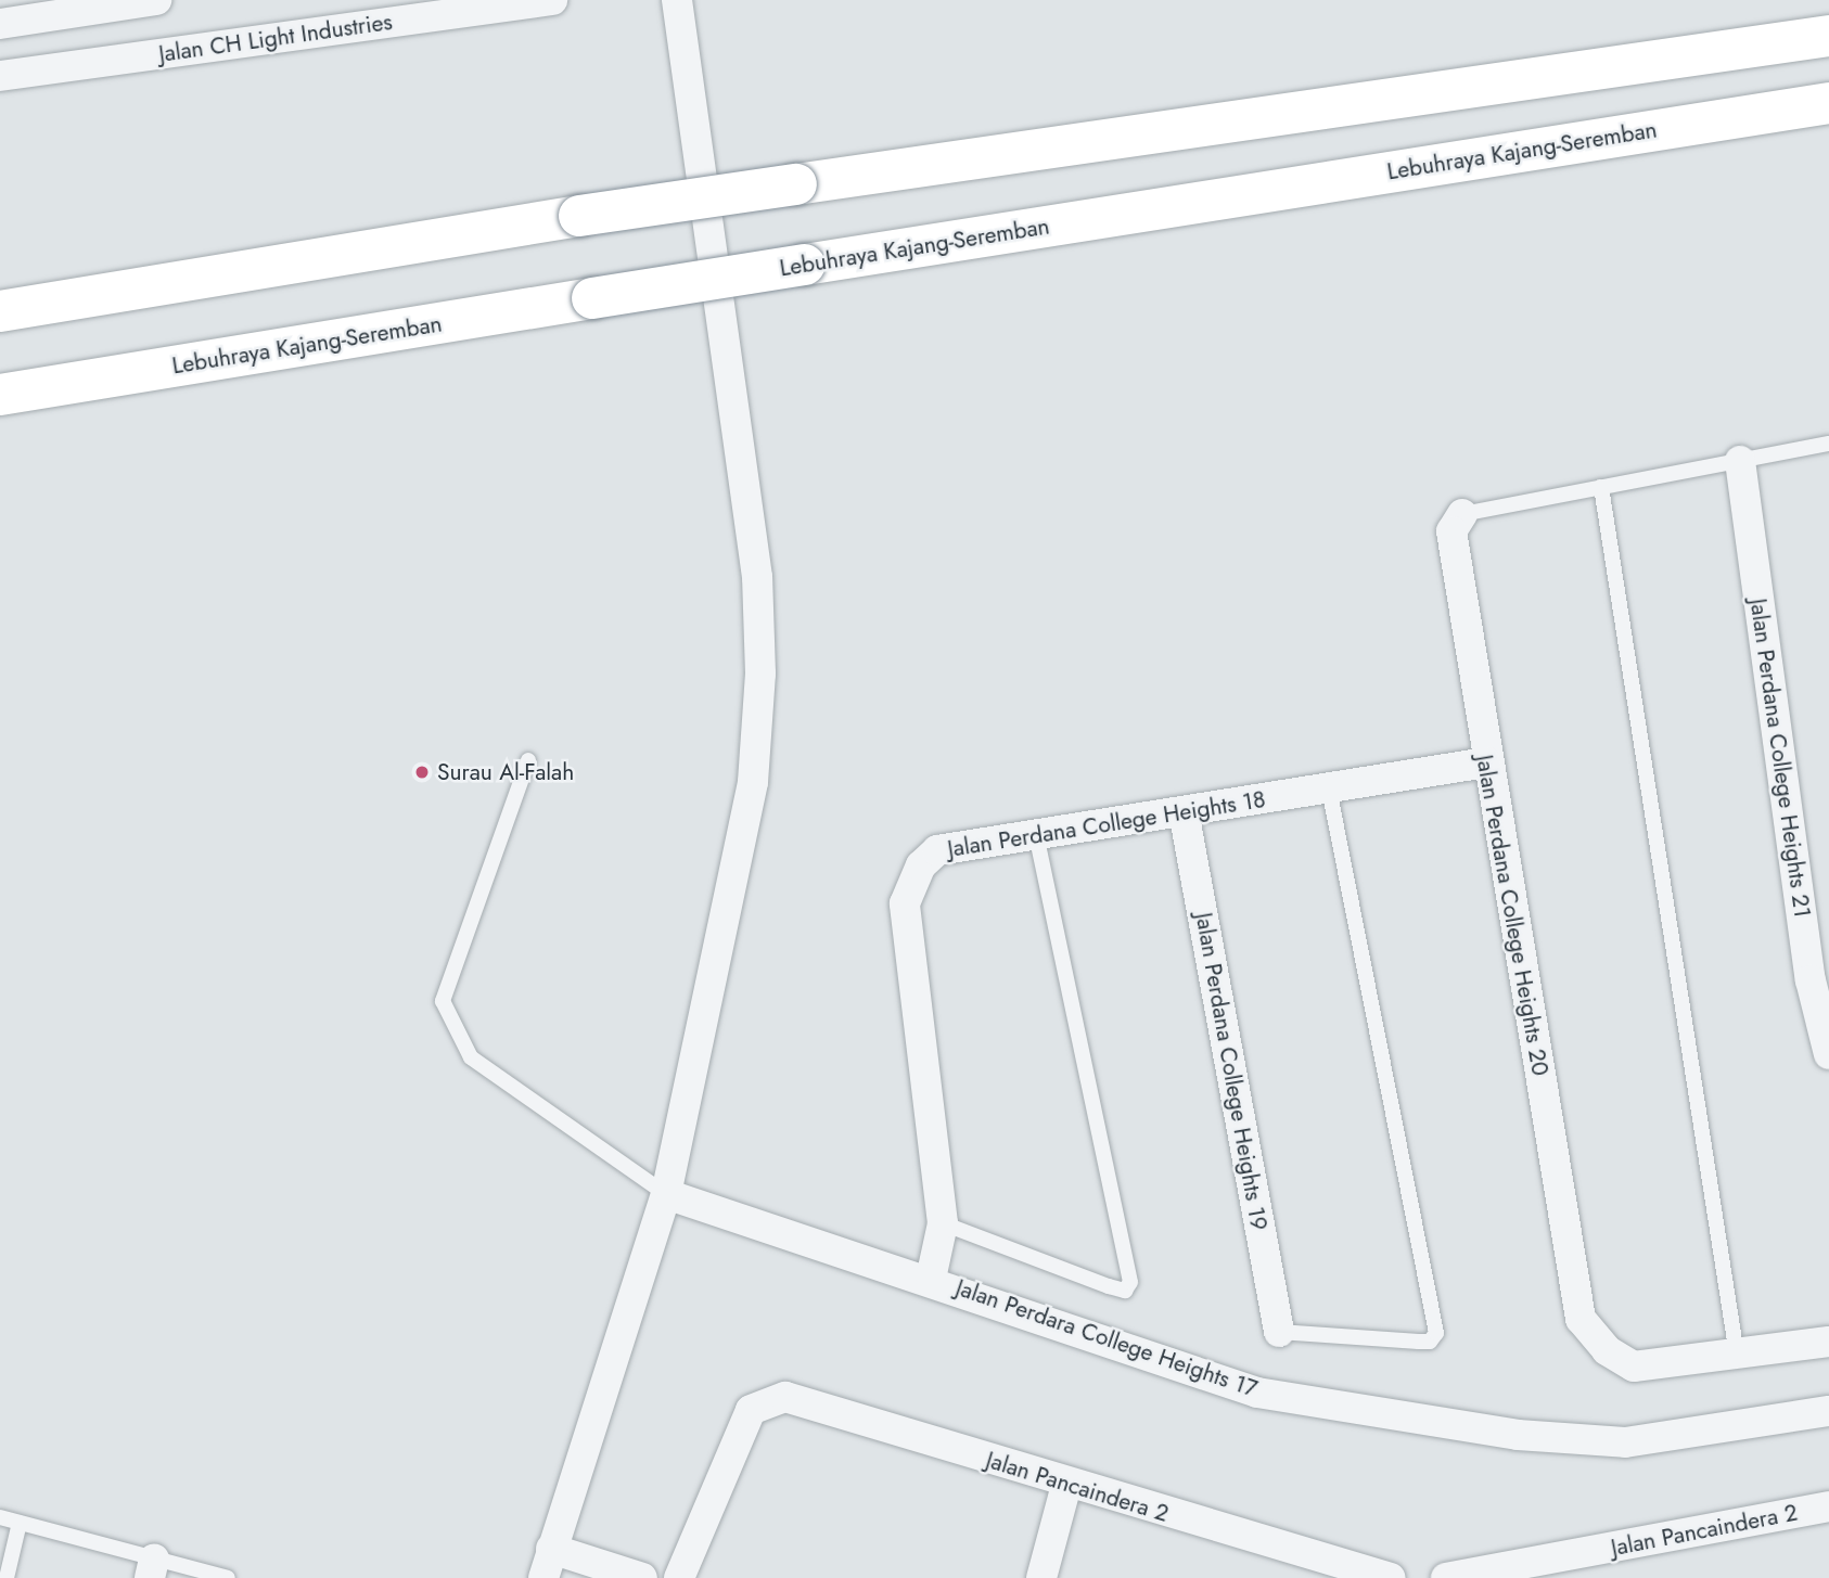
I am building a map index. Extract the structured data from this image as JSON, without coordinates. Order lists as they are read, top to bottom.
{
  "streets": {
    "highway": ["Lebuhraya Kajang-Seremban"],
    "street": [
      "Jalan CH Light Industries",
      "Jalan Perdana College Heights 21",
      "Jalan Perdana College Heights 18",
      "Jalan Perdana College Heights 20",
      "Jalan Perdana College Heights 19",
      "Jalan Perdara College Heights 17",
      "Jalan Pancaindera 2"
    ]
  },
  "crossings": [
    ["Jalan Perdana College Heights 18", "Jalan Perdana College Heights 20"],
    ["Jalan Perdana College Heights 18", "Jalan Perdana College Heights 19"],
    ["Jalan Perdana College Heights 18", "Jalan Perdara College Heights 17"]
  ],
  "places": ["Surau Al-Falah"]
}
